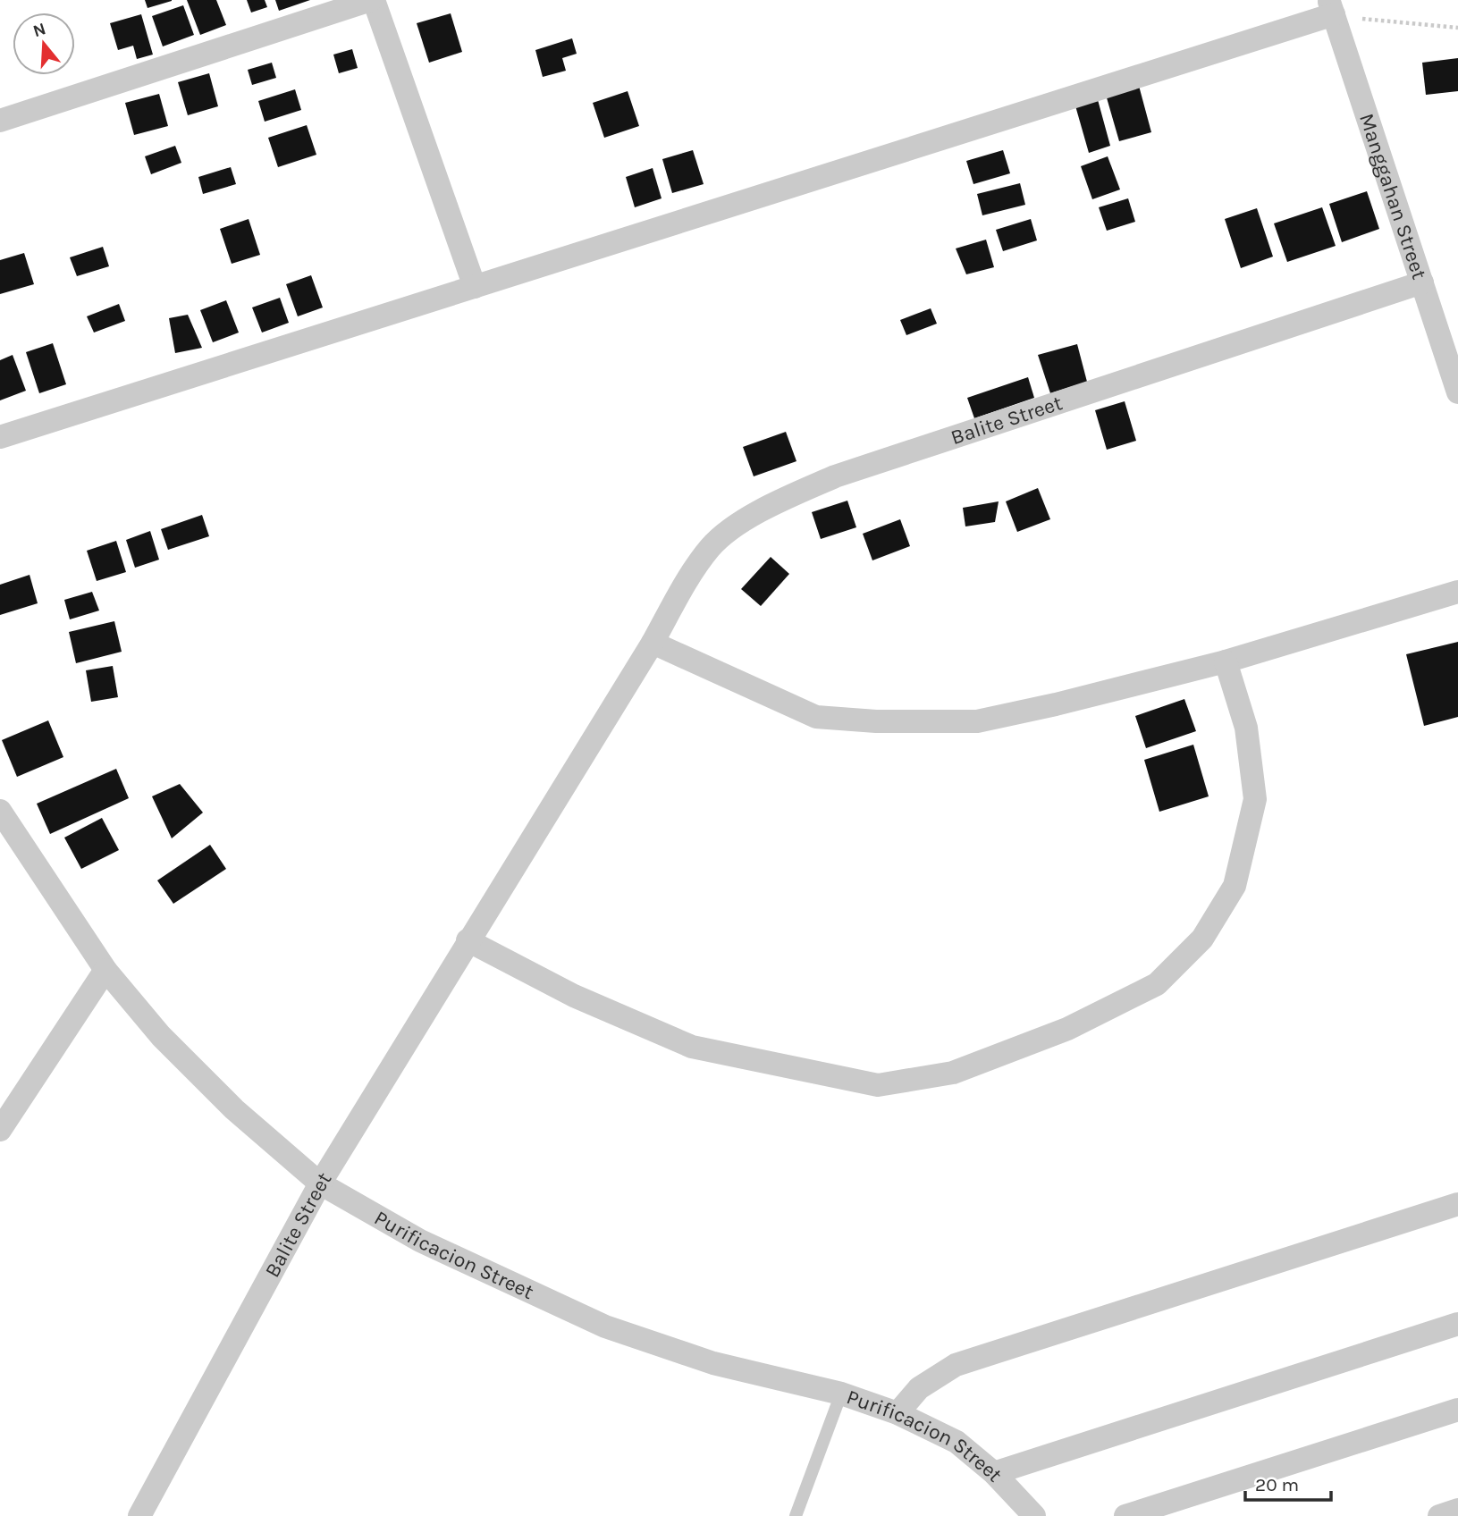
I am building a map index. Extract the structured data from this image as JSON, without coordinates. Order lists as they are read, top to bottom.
{
  "streets": {
    "street": ["Manggahan Street", "Balite Street", "Purificacion Street"]
  },
  "crossings": [
    ["Manggahan Street", "Balite Street"],
    ["Balite Street", "Purificacion Street"]
  ],
  "scale_bar": "20 m",
  "north": "top"
}
